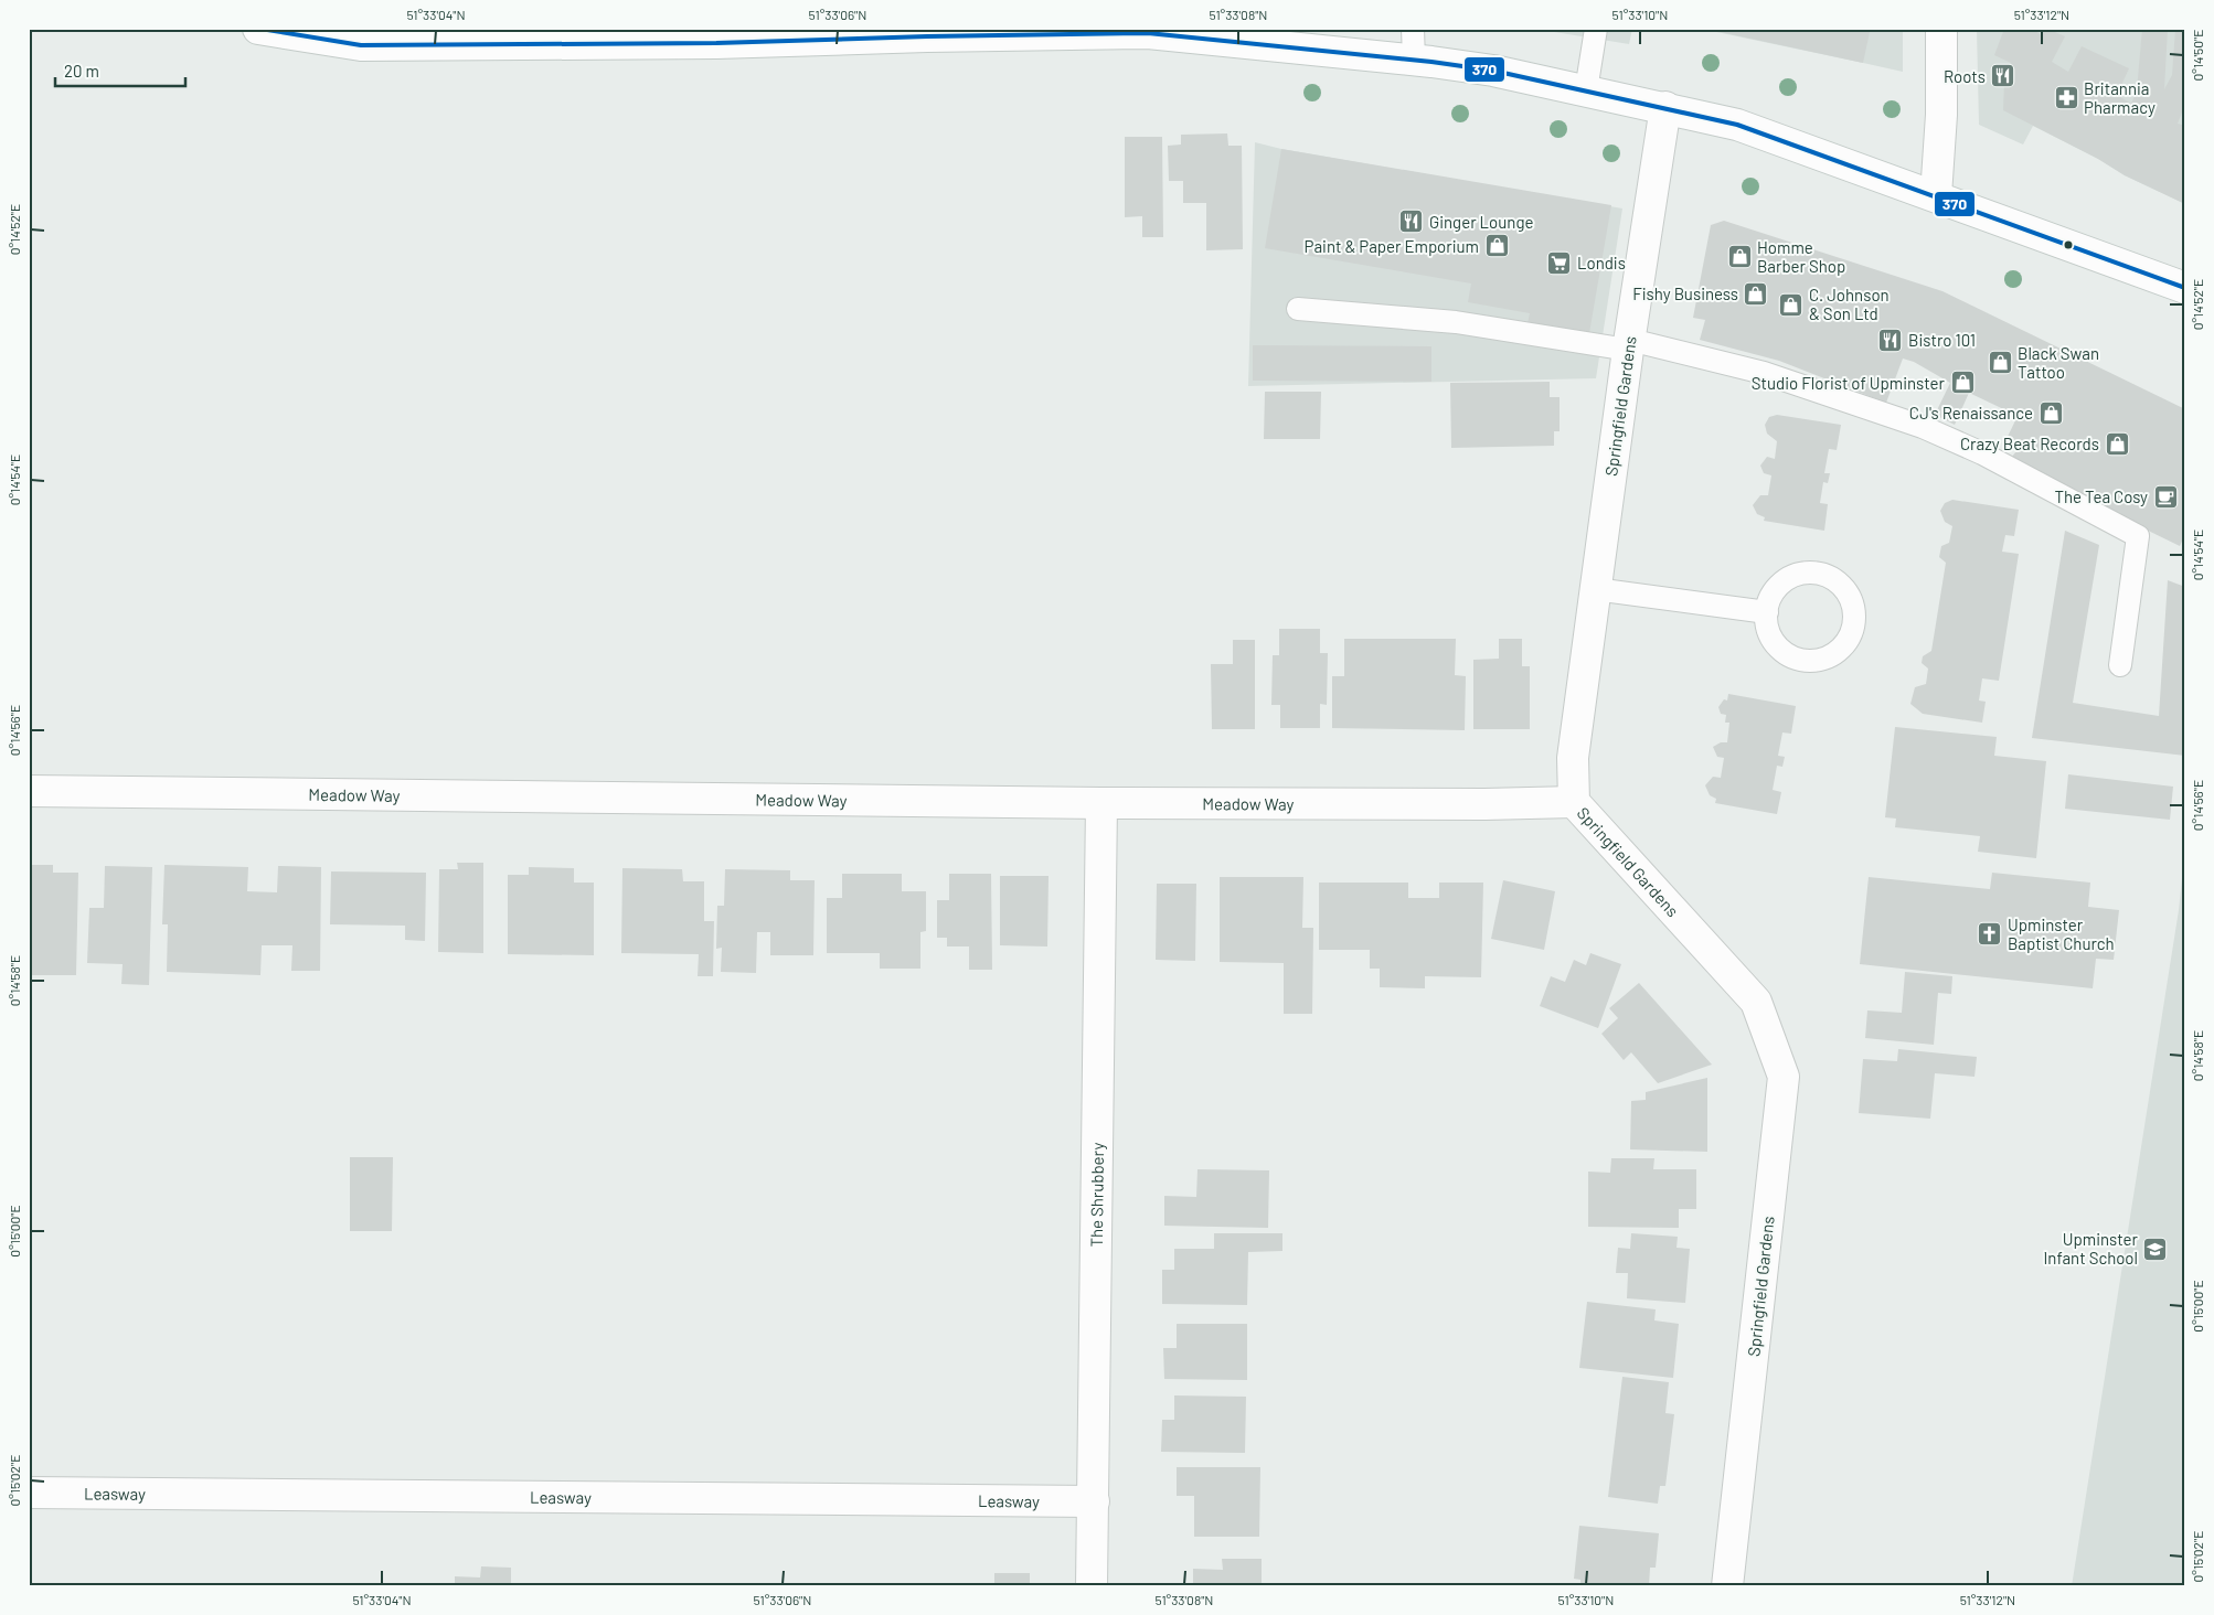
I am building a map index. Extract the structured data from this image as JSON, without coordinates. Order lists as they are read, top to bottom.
{
  "streets": {
    "street": [
      "Springfield Gardens",
      "Meadow Way",
      "The Shrubbery",
      "Leasway"
    ]
  },
  "crossings": [
    ["Springfield Gardens", "Meadow Way"],
    ["Meadow Way", "The Shrubbery"],
    ["The Shrubbery", "Leasway"]
  ],
  "places": {
    "restaurant": ["Roots", "Ginger Lounge", "Bistro 101"],
    "pharmacy": ["Britannia Pharmacy"],
    "shop": [
      "Paint & Paper Emporium",
      "Homme Barber Shop",
      "Fishy Business",
      "C. Johnson & Son Ltd",
      "Black Swan Tattoo",
      "Studio Florist of Upminster",
      "CJ's Renaissance",
      "Crazy Beat Records"
    ],
    "supermarket": ["Londis"],
    "cafe": ["The Tea Cosy"],
    "church": ["Upminster Baptist Church"],
    "school or university": ["Upminster Infant School"]
  },
  "lines": ["transit line 370"],
  "scale_bar": "20 m",
  "coordinates": [
    "51°33'04\"N",
    "51°33'06\"N",
    "51°33'08\"N",
    "51°33'10\"N",
    "51°33'12\"N",
    "0°14'50\"E",
    "0°14'52\"E",
    "0°14'54\"E",
    "0°14'56\"E",
    "0°14'58\"E",
    "0°15'00\"E",
    "0°15'02\"E"
  ]
}
